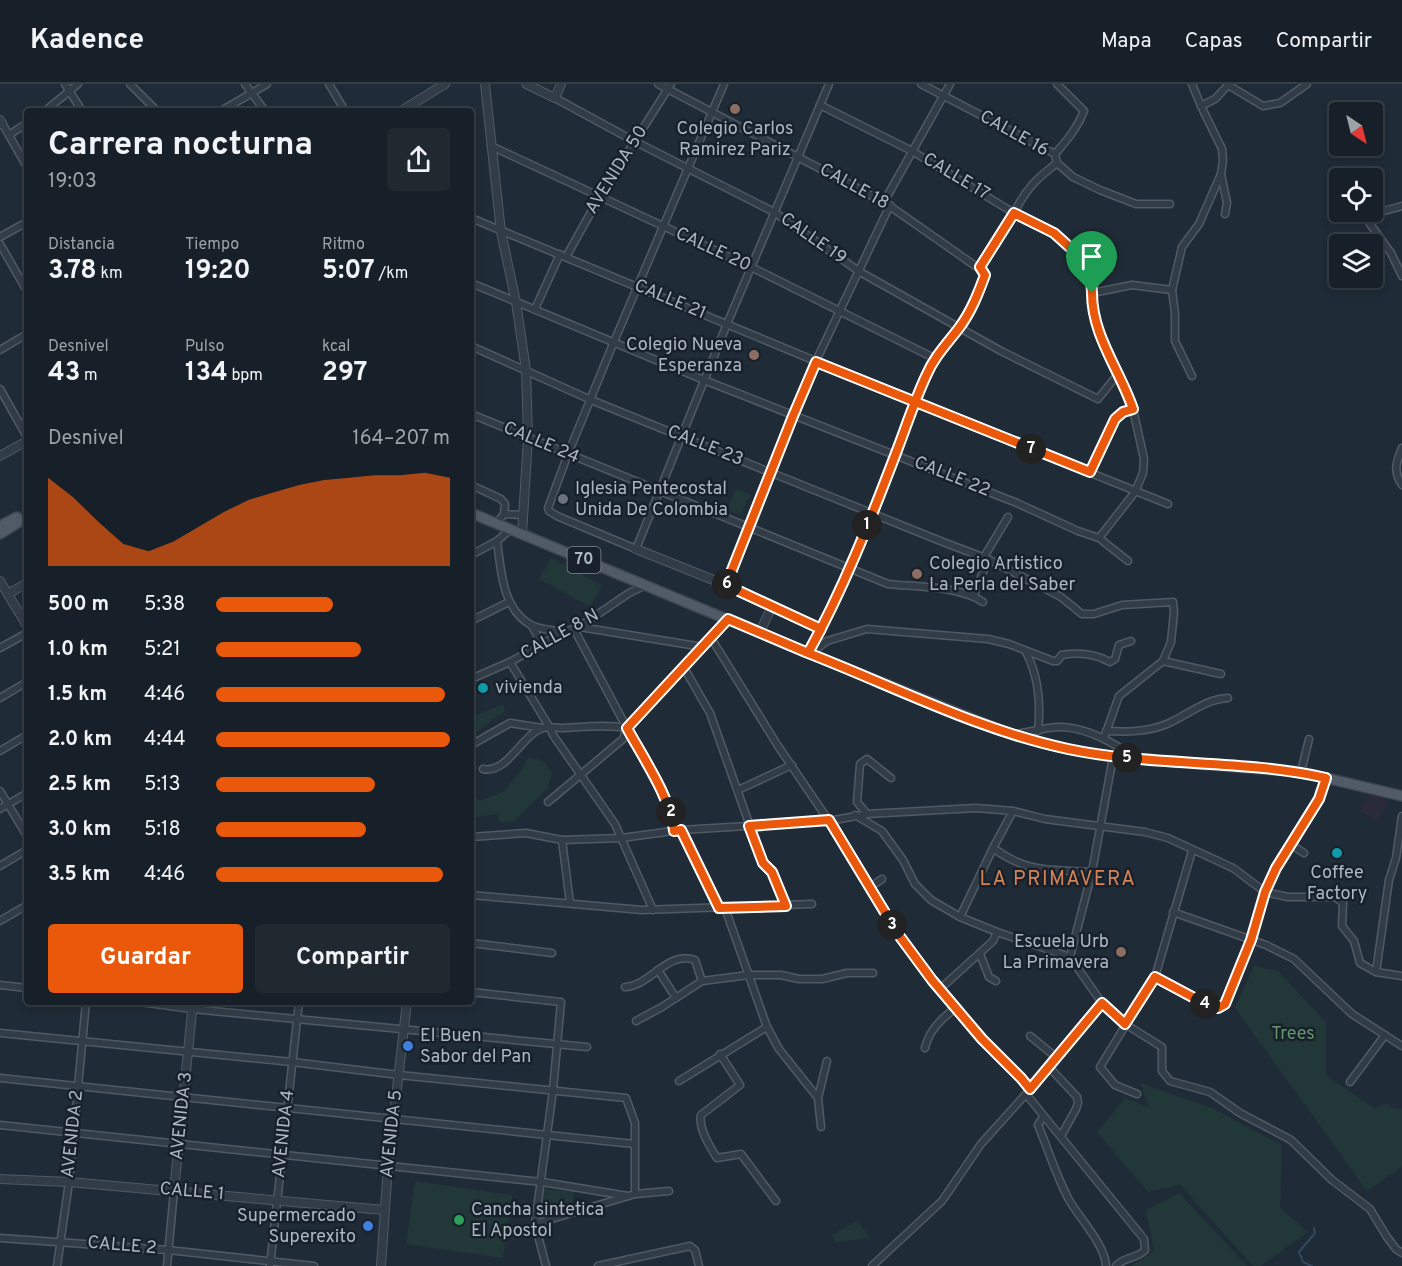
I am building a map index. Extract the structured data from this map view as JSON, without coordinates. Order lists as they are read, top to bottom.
{
  "streets": {
    "main road": ["70"],
    "street": [
      "CALLE 16",
      "AVENIDA 50",
      "CALLE 17",
      "CALLE 18",
      "CALLE 19",
      "CALLE 20",
      "CALLE 21",
      "CALLE 24",
      "CALLE 23",
      "CALLE 22",
      "CALLE 8 N",
      "AVENIDA 3",
      "AVENIDA 2",
      "AVENIDA 4",
      "AVENIDA 5",
      "CALLE 1",
      "CALLE 2"
    ]
  },
  "crossings": [
    ["AVENIDA 50", "CALLE 18"],
    ["AVENIDA 50", "CALLE 19"],
    ["AVENIDA 50", "CALLE 20"],
    ["AVENIDA 50", "CALLE 21"],
    ["AVENIDA 50", "CALLE 22"],
    ["70", "CALLE 8 N"],
    ["AVENIDA 3", "CALLE 1"],
    ["AVENIDA 3", "CALLE 2"],
    ["AVENIDA 2", "CALLE 1"],
    ["AVENIDA 2", "CALLE 2"],
    ["AVENIDA 4", "CALLE 1"],
    ["AVENIDA 4", "CALLE 2"],
    ["AVENIDA 5", "CALLE 1"]
  ],
  "districts": ["LA PRIMAVERA"],
  "parks": ["Trees"],
  "places": [
    "Colegio Carlos Ramirez Pariz",
    "Colegio Nueva Esperanza",
    "Iglesia Pentecostal Unida De Colombia",
    "Colegio Artistico La Perla del Saber",
    "vivienda",
    "Coffee Factory",
    "Escuela Urb La Primavera",
    "El Buen Sabor del Pan",
    "Cancha sintetica El Apostol",
    "Supermercado Superexito"
  ],
  "north": "bottom right",
  "page": {
    "header": "Kadence",
    "nav": ["Mapa", "Capas", "Compartir"],
    "heading": ["Carrera nocturna", "19:03"],
    "stats": [
      ["Distancia", "3.78 km"],
      ["Tiempo", "19:20"],
      ["Ritmo", "5:07 /km"],
      ["Desnivel", "43 m"],
      ["Pulso", "134 bpm"],
      ["kcal", "297"]
    ],
    "chart": ["Desnivel", "164–207 m"],
    "pins": [
      "7",
      "1",
      "6",
      "5",
      "2",
      "3",
      "4"
    ],
    "list": [
      {
        "name": "500 m",
        "note": "5:38"
      },
      {
        "name": "1.0 km",
        "note": "5:21"
      },
      {
        "name": "1.5 km",
        "note": "4:46"
      },
      {
        "name": "2.0 km",
        "note": "4:44"
      },
      {
        "name": "2.5 km",
        "note": "5:13"
      },
      {
        "name": "3.0 km",
        "note": "5:18"
      },
      {
        "name": "3.5 km",
        "note": "4:46"
      }
    ],
    "buttons": ["Guardar", "Compartir"]
  }
}
